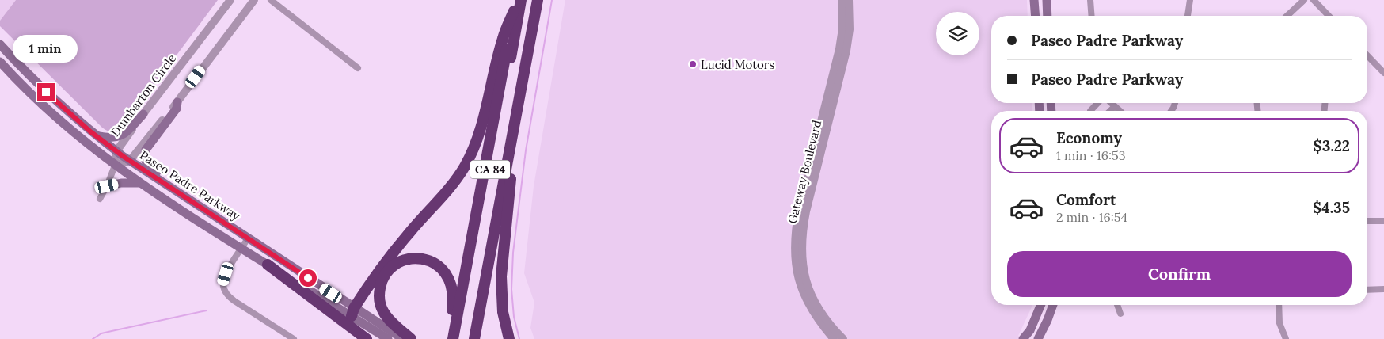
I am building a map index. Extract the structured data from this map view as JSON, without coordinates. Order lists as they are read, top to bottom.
{
  "streets": {
    "highway": ["CA 84"],
    "main road": ["Paseo Padre Parkway"],
    "street": ["Dumbarton Circle", "Gateway Boulevard"]
  },
  "crossings": [
    ["Dumbarton Circle", "Paseo Padre Parkway"]
  ],
  "places": ["Lucid Motors"],
  "page": {
    "banner": ["Paseo Padre Parkway", "Paseo Padre Parkway"],
    "bubble": "1 min",
    "list": [
      {
        "name": "Economy",
        "note": "1 min · 16:53",
        "value": "$3.22"
      },
      {
        "name": "Comfort",
        "note": "2 min · 16:54",
        "value": "$4.35"
      }
    ],
    "buttons": "Confirm"
  }
}
